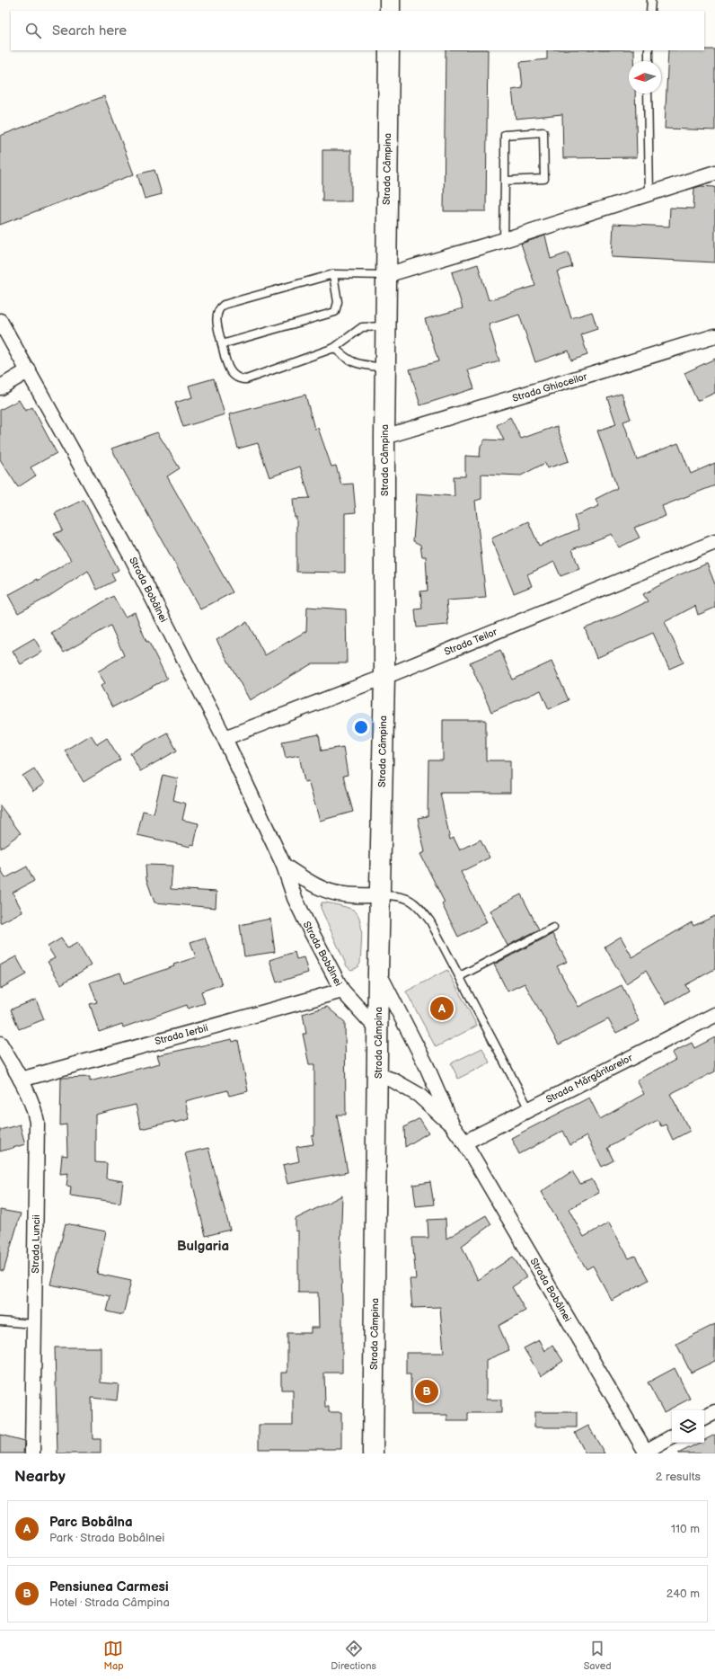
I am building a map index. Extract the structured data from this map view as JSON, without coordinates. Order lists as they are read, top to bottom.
{
  "streets": {
    "main road": ["Strada Câmpina"],
    "street": [
      "Strada Ghioceilor",
      "Strada Bobâlnei",
      "Strada Teilor",
      "Strada Ierbii",
      "Strada Mărgăritarelor",
      "Strada Luncii"
    ]
  },
  "crossings": [
    ["Strada Câmpina", "Strada Ghioceilor"],
    ["Strada Câmpina", "Strada Bobâlnei"],
    ["Strada Câmpina", "Strada Teilor"],
    ["Strada Bobâlnei", "Strada Teilor"],
    ["Strada Bobâlnei", "Strada Ierbii"],
    ["Strada Bobâlnei", "Strada Mărgăritarelor"],
    ["Strada Ierbii", "Strada Luncii"]
  ],
  "districts": ["Bulgaria"],
  "north": "left",
  "page": {
    "search": "Search here",
    "pins": ["A", "B"],
    "heading": ["Nearby", "2 results"],
    "list": [
      {
        "mark": "A",
        "name": "Parc Bobâlna",
        "note": "Park · Strada Bobâlnei",
        "value": "110 m"
      },
      {
        "mark": "B",
        "name": "Pensiunea Carmesi",
        "note": "Hotel · Strada Câmpina",
        "value": "240 m"
      }
    ],
    "nav": ["Map", "Directions", "Saved"]
  }
}
